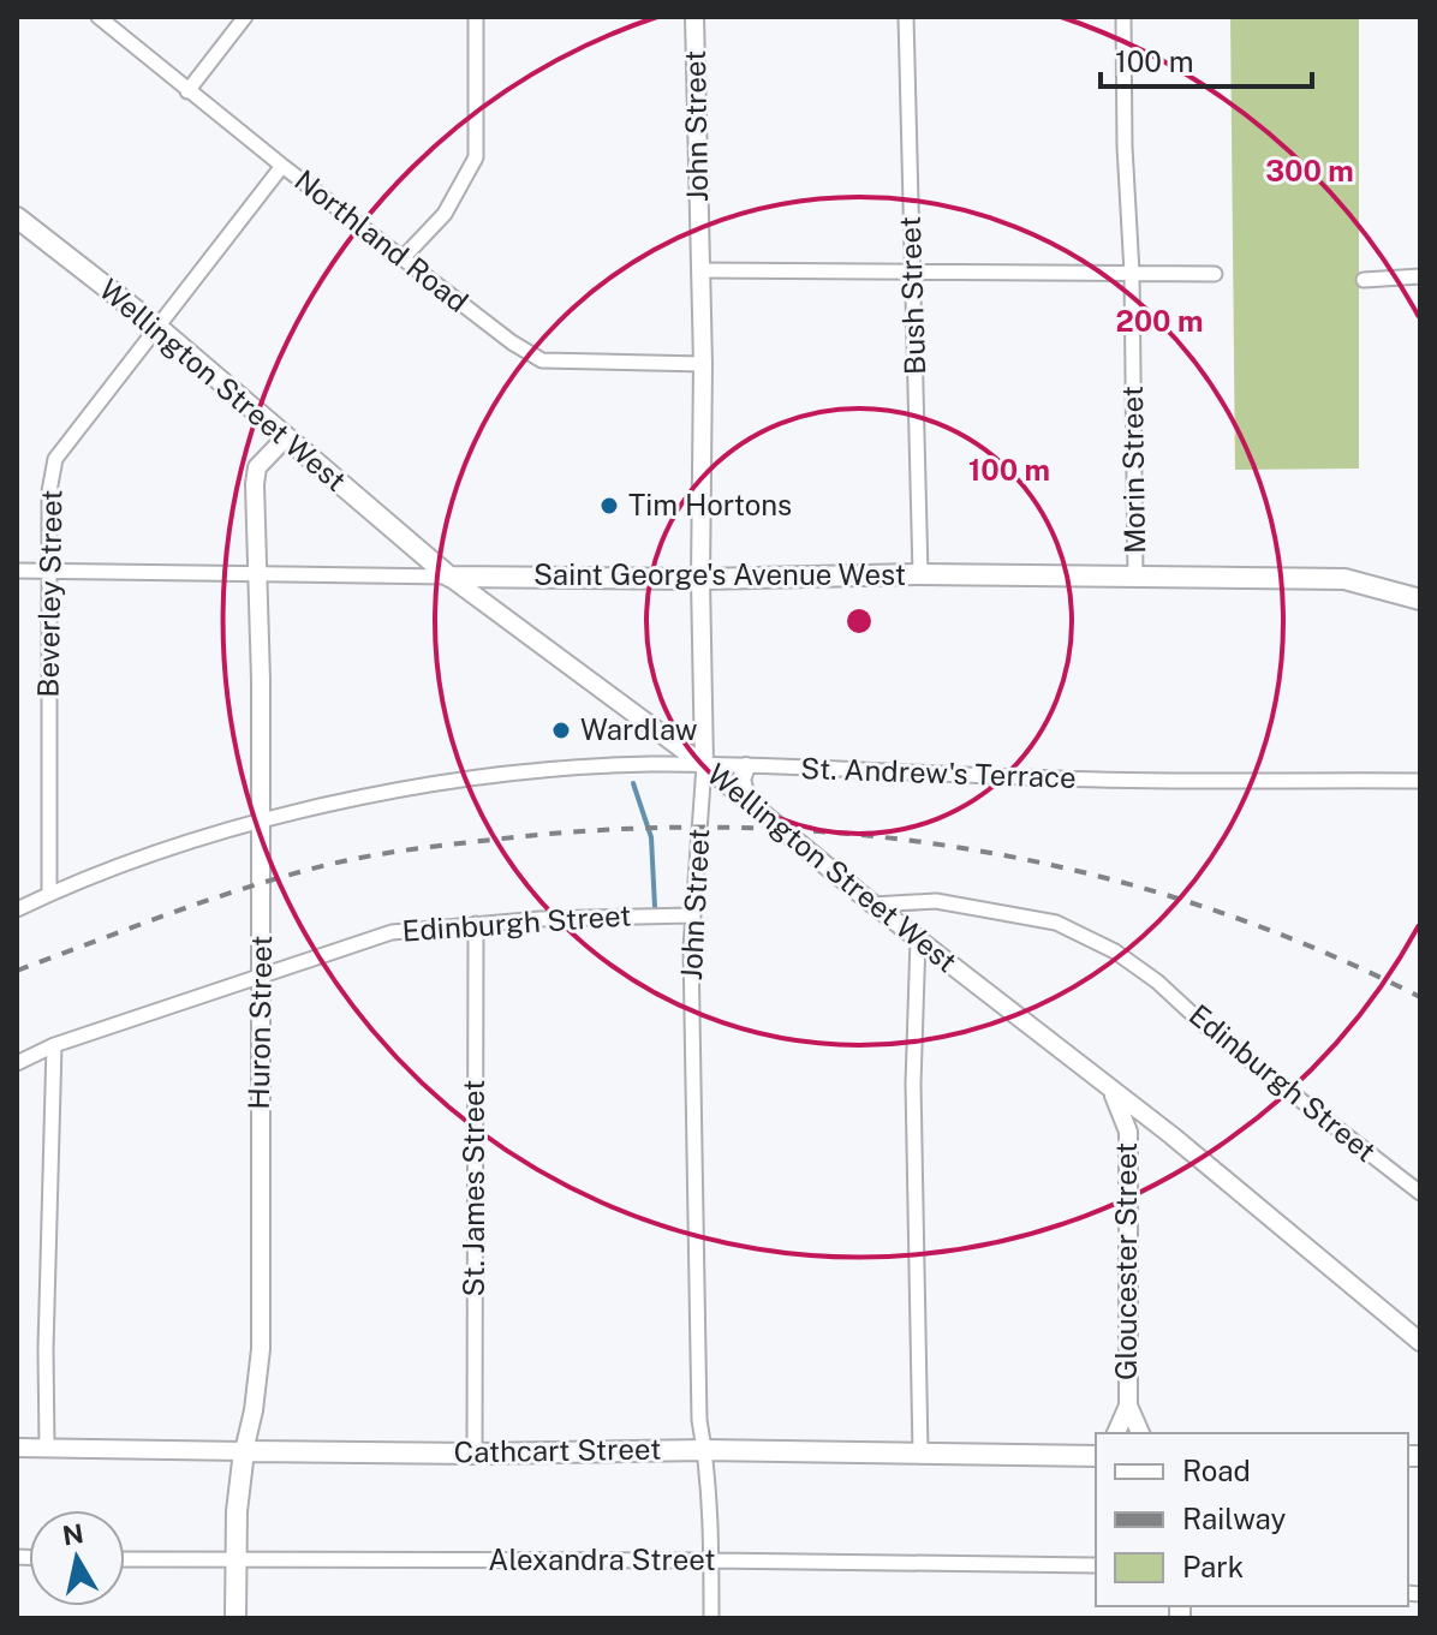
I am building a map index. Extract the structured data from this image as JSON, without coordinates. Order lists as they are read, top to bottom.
{
  "streets": {
    "main road": [
      "Wellington Street West",
      "Saint George's Avenue West",
      "Huron Street",
      "Cathcart Street"
    ],
    "street": [
      "John Street",
      "Northland Road",
      "Bush Street",
      "Morin Street",
      "Beverley Street",
      "St. Andrew's Terrace",
      "Edinburgh Street",
      "St. James Street",
      "Gloucester Street",
      "Alexandra Street"
    ]
  },
  "crossings": [
    ["John Street", "Northland Road"],
    ["John Street", "Wellington Street West"],
    ["John Street", "Saint George's Avenue West"],
    ["John Street", "St. Andrew's Terrace"],
    ["John Street", "Edinburgh Street"],
    ["John Street", "Cathcart Street"],
    ["John Street", "Alexandra Street"],
    ["Northland Road", "Beverley Street"],
    ["Bush Street", "Saint George's Avenue West"],
    ["Wellington Street West", "Saint George's Avenue West"],
    ["Wellington Street West", "Beverley Street"],
    ["Wellington Street West", "St. Andrew's Terrace"],
    ["Wellington Street West", "Edinburgh Street"],
    ["Wellington Street West", "Huron Street"],
    ["Wellington Street West", "Gloucester Street"],
    ["Morin Street", "Saint George's Avenue West"],
    ["Saint George's Avenue West", "Beverley Street"],
    ["Saint George's Avenue West", "Huron Street"],
    ["Beverley Street", "St. Andrew's Terrace"],
    ["St. Andrew's Terrace", "Huron Street"],
    ["Edinburgh Street", "Huron Street"],
    ["Edinburgh Street", "St. James Street"],
    ["Huron Street", "Cathcart Street"],
    ["Huron Street", "Alexandra Street"],
    ["St. James Street", "Cathcart Street"]
  ],
  "places": ["Tim Hortons", "Wardlaw"],
  "legend": ["Road", "Railway", "Park"],
  "scale_bar": "100 m",
  "north": "top",
  "rings": ["300 m", "200 m", "100 m"]
}
